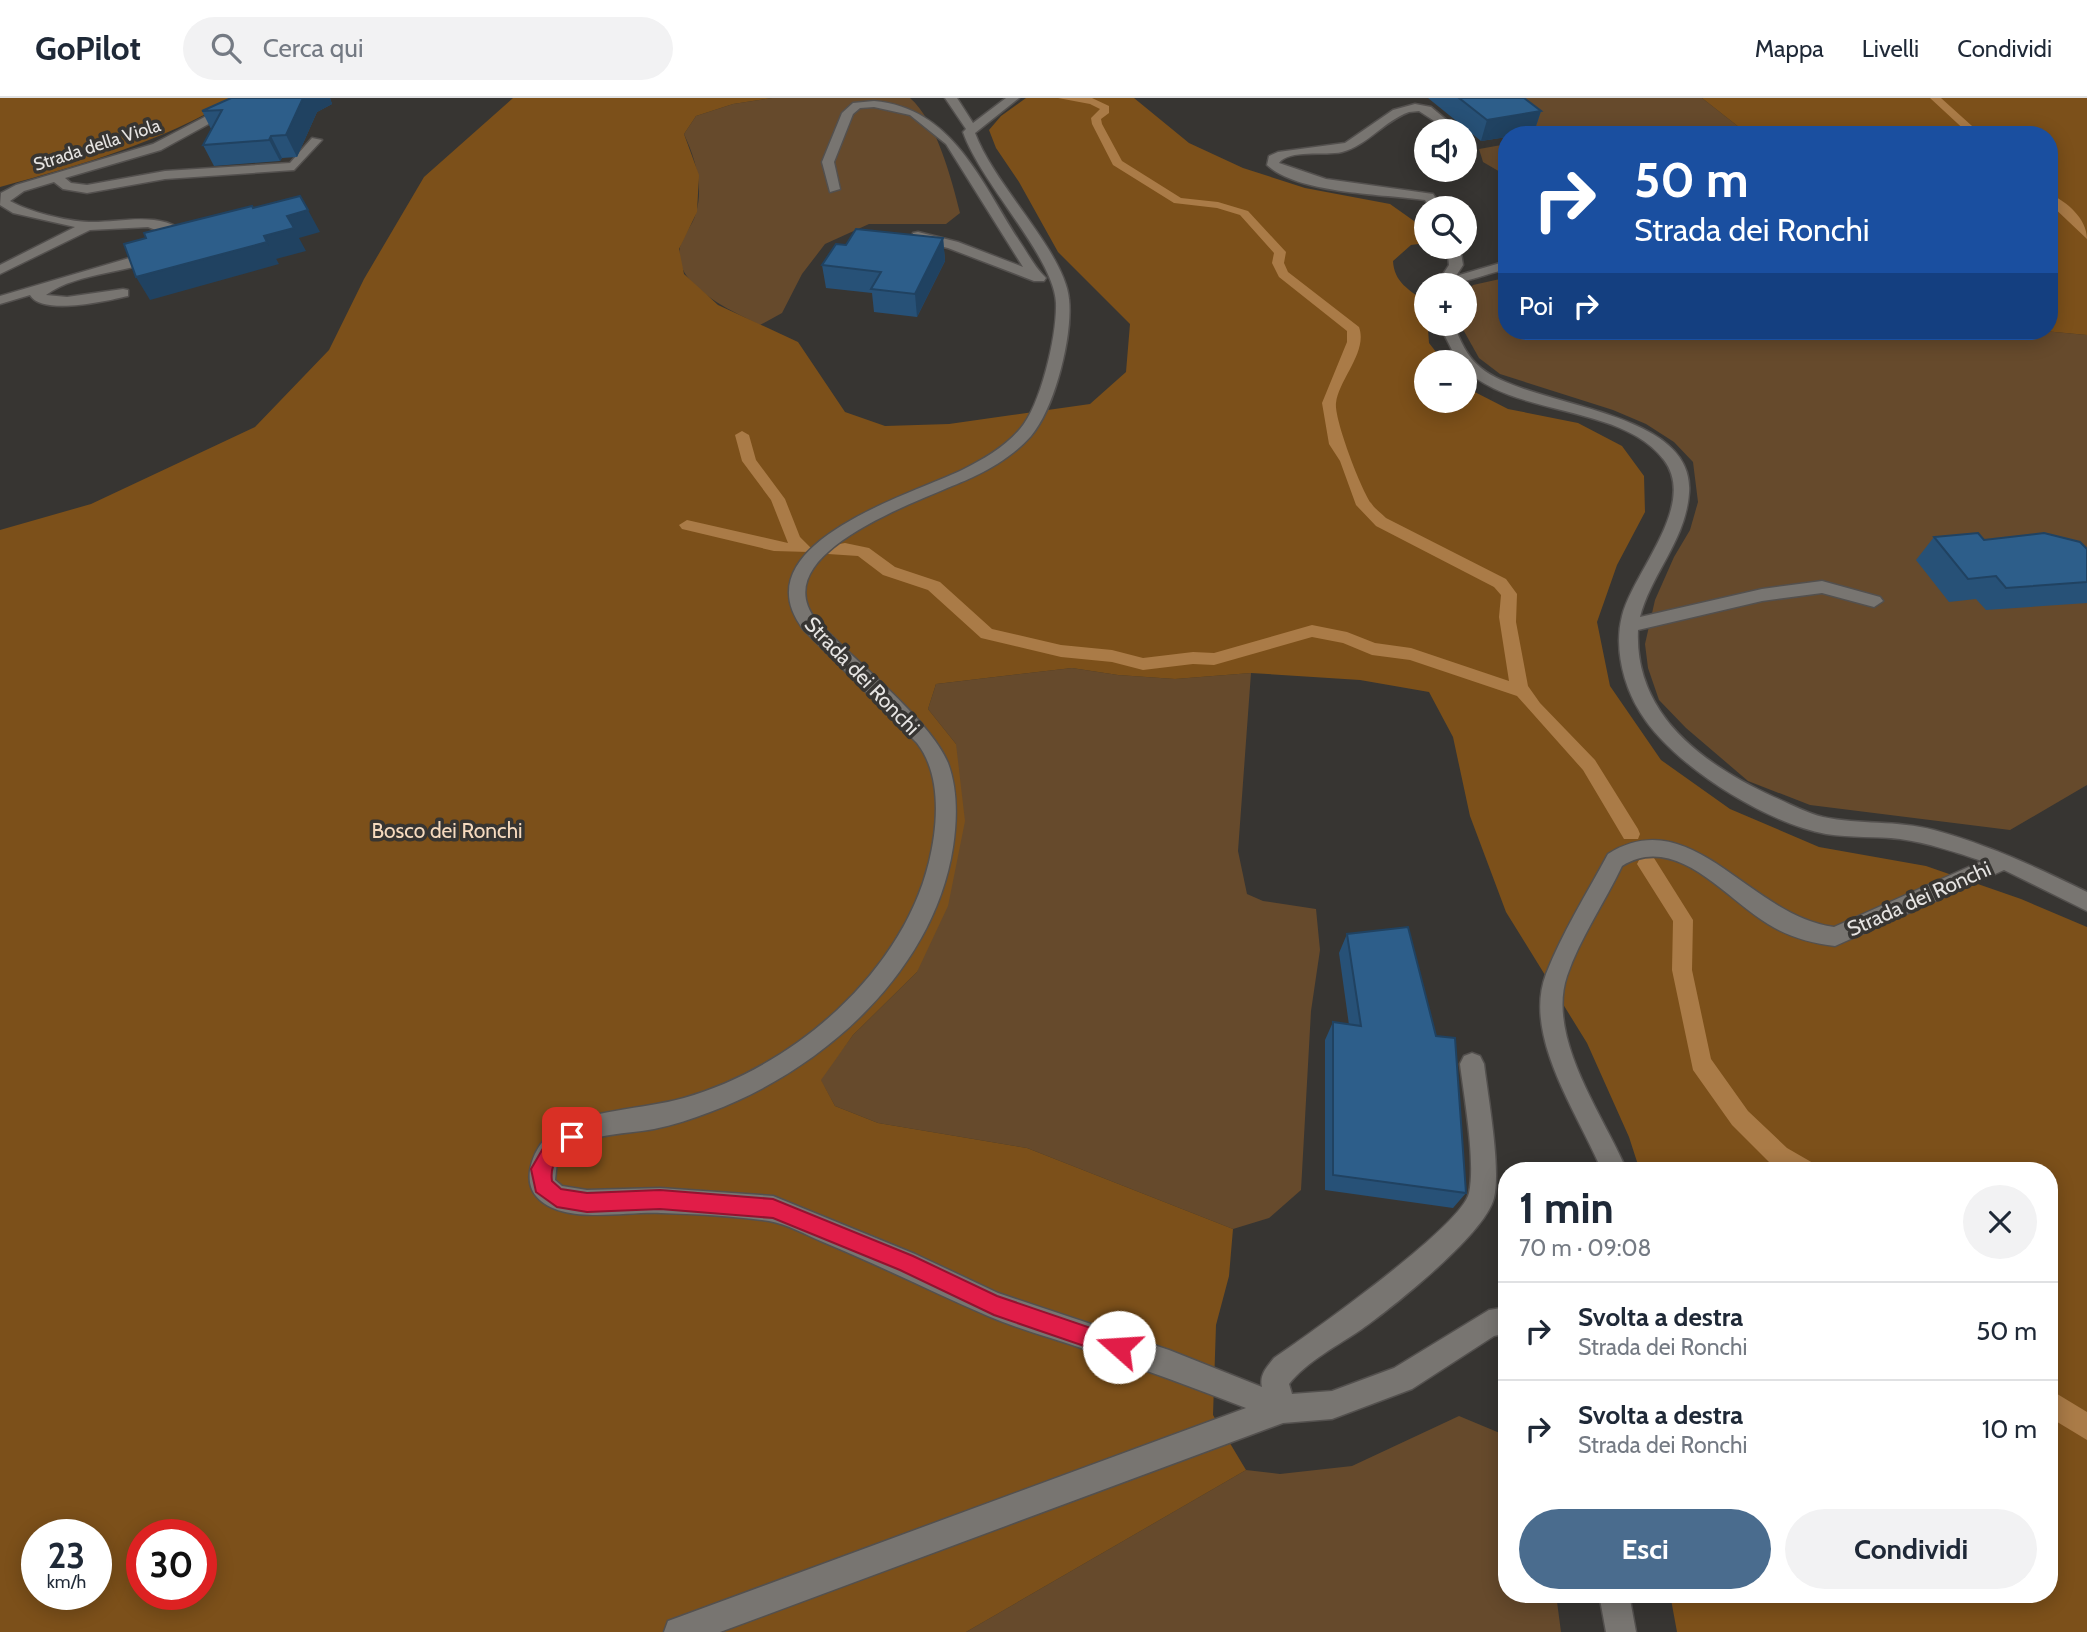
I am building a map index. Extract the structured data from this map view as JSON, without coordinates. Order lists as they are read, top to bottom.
{
  "streets": {
    "street": ["Strada della Viola", "Strada dei Ronchi"]
  },
  "parks": ["Bosco dei Ronchi"],
  "page": {
    "header": "GoPilot",
    "search": "Cerca qui",
    "nav": ["Mappa", "Livelli", "Condividi"],
    "map_buttons": ["+", "−"],
    "turn": ["50 m", "Strada dei Ronchi"],
    "then": "Poi",
    "heading": ["1 min", "70 m · 09:08"],
    "list": [
      {
        "name": "Svolta a destra",
        "note": "Strada dei Ronchi",
        "value": "50 m"
      },
      {
        "name": "Svolta a destra",
        "note": "Strada dei Ronchi",
        "value": "10 m"
      }
    ],
    "buttons": ["Esci", "Condividi"],
    "speed": "23 km/h",
    "limit": "30"
  }
}
